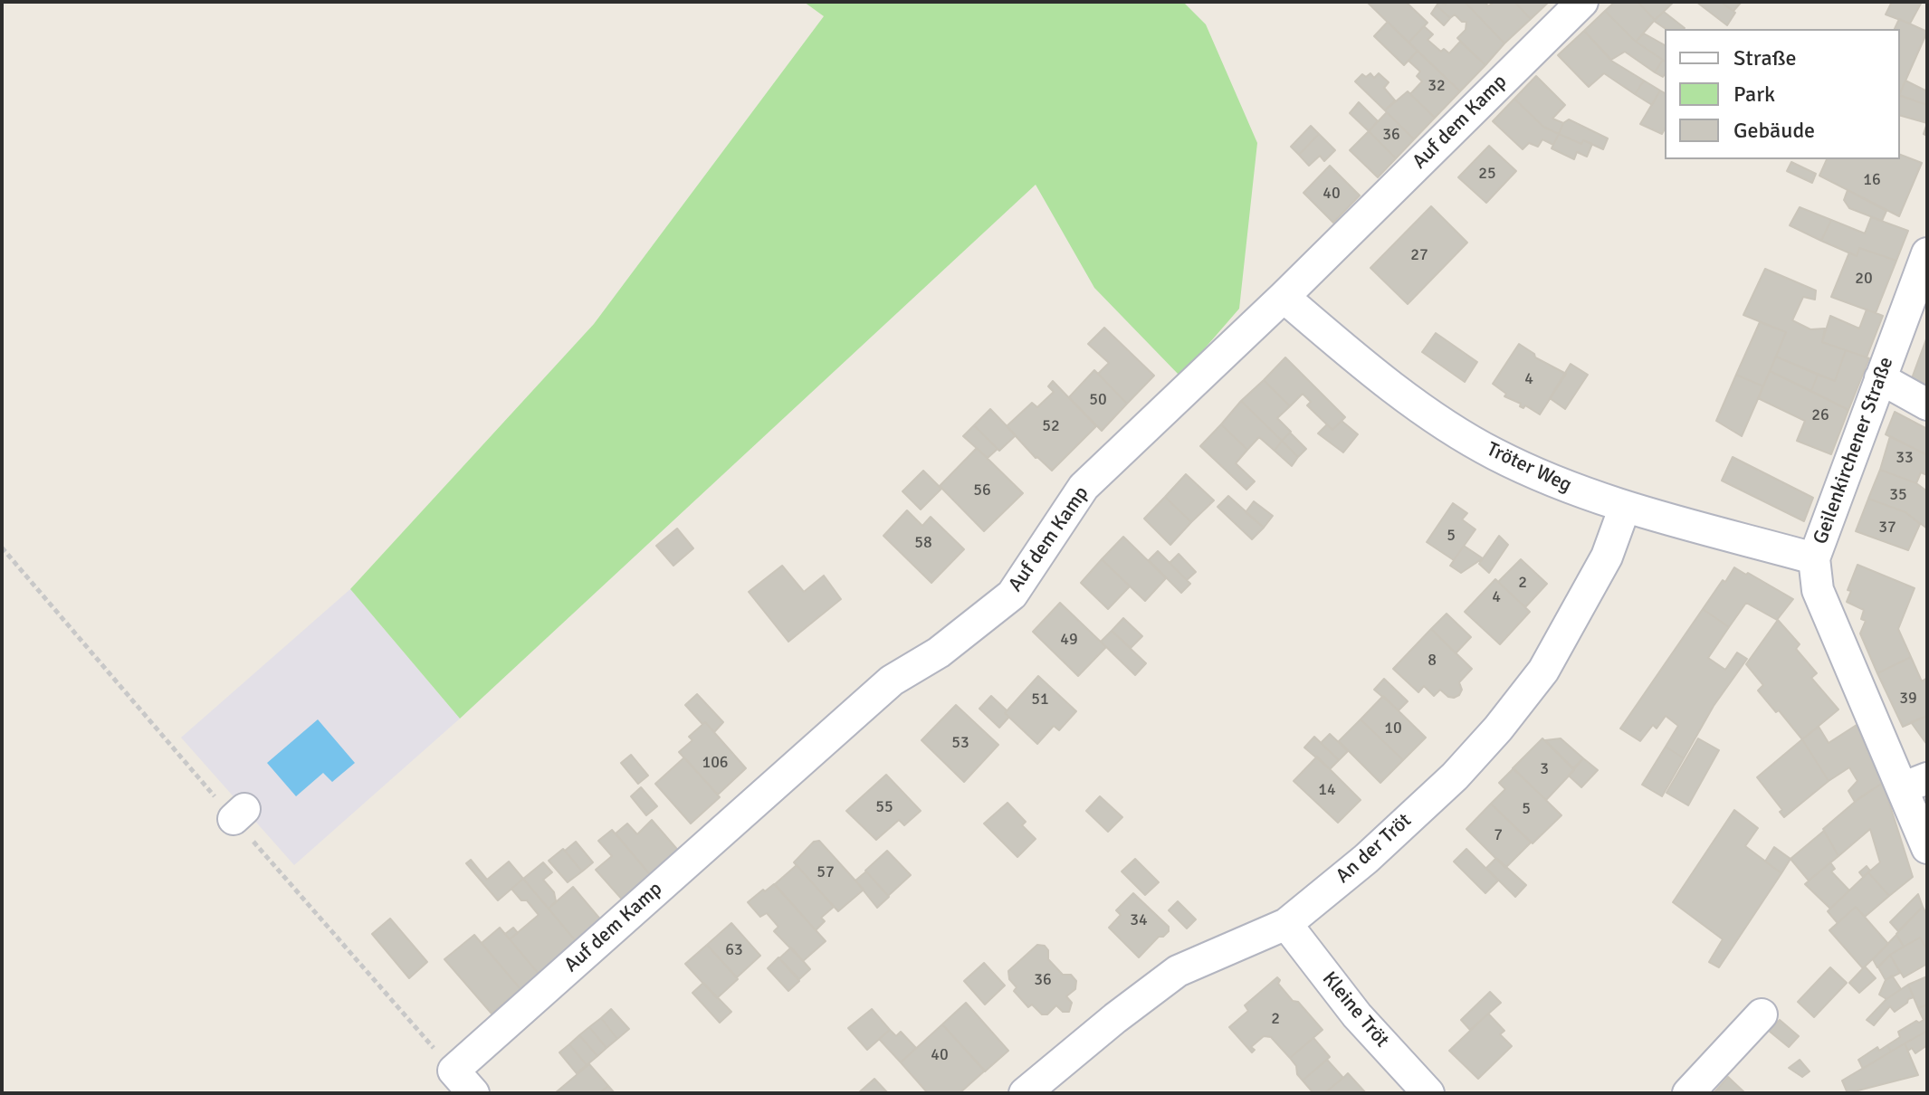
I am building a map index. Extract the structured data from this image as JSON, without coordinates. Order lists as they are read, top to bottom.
{
  "streets": {
    "street": [
      "Auf dem Kamp",
      "Geilenkirchener Straße",
      "Tröter Weg",
      "An der Tröt",
      "Kleine Tröt"
    ]
  },
  "crossings": [
    ["Auf dem Kamp", "Tröter Weg"],
    ["Geilenkirchener Straße", "Tröter Weg"],
    ["Tröter Weg", "An der Tröt"],
    ["An der Tröt", "Kleine Tröt"]
  ],
  "house_numbers": [
    "32",
    "36",
    "25",
    "16",
    "40",
    "27",
    "20",
    "4",
    "50",
    "26",
    "52",
    "33",
    "56",
    "35",
    "37",
    "5",
    "58",
    "2",
    "4",
    "49",
    "8",
    "39",
    "51",
    "10",
    "53",
    "106",
    "3",
    "14",
    "55",
    "5",
    "7",
    "57",
    "34",
    "63",
    "36",
    "2",
    "40"
  ],
  "legend": ["Straße", "Park", "Gebäude"]
}
